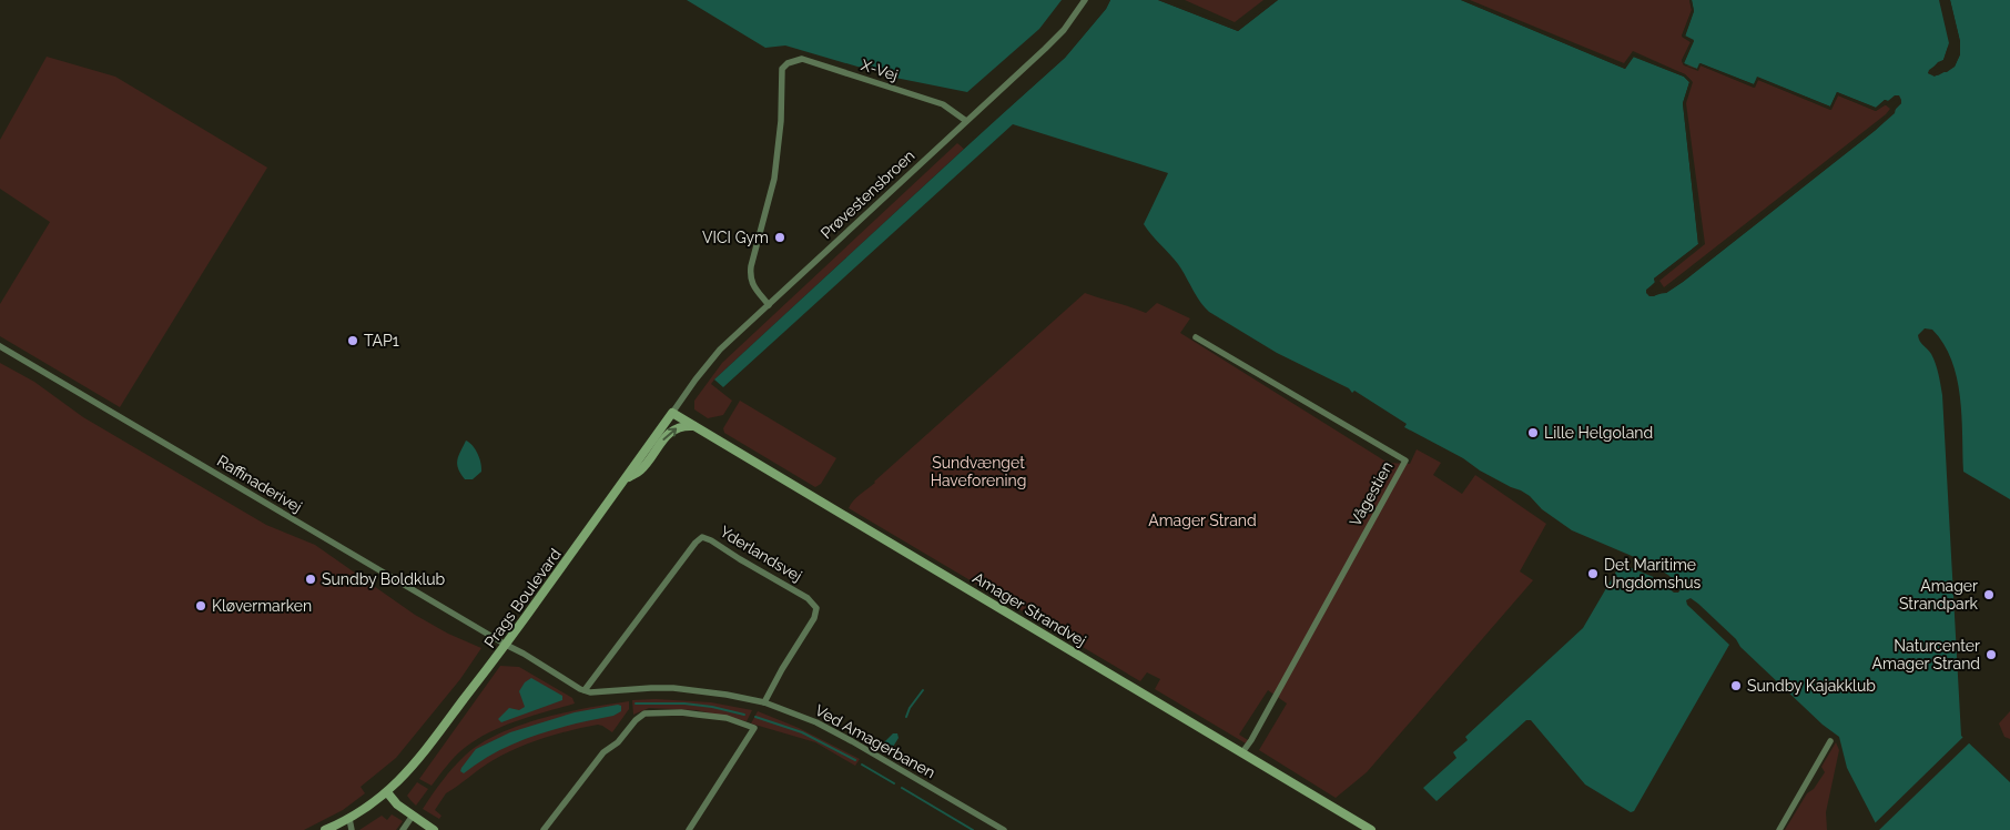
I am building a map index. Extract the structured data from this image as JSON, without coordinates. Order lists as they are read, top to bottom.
{
  "streets": {
    "street": [
      "X-Vej",
      "Prøvestensbroen",
      "Raffinaderivej",
      "Vågestien",
      "Yderlandsvej",
      "Prags Boulevard",
      "Amager Strandvej",
      "Ved Amagerbanen"
    ]
  },
  "crossings": [
    ["X-Vej", "Prøvestensbroen"],
    ["Prøvestensbroen", "Prags Boulevard"],
    ["Prøvestensbroen", "Amager Strandvej"],
    ["Raffinaderivej", "Prags Boulevard"],
    ["Raffinaderivej", "Ved Amagerbanen"],
    ["Vågestien", "Amager Strandvej"],
    ["Yderlandsvej", "Ved Amagerbanen"],
    ["Prags Boulevard", "Amager Strandvej"],
    ["Prags Boulevard", "Ved Amagerbanen"]
  ],
  "parks": ["Sundvænget Haveforening", "Amager Strand"],
  "places": [
    "VICI Gym",
    "TAP1",
    "Lille Helgoland",
    "Det Maritime Ungdomshus",
    "Sundby Boldklub",
    "Amager Strandpark",
    "Kløvermarken",
    "Naturcenter Amager Strand",
    "Sundby Kajakklub"
  ]
}
